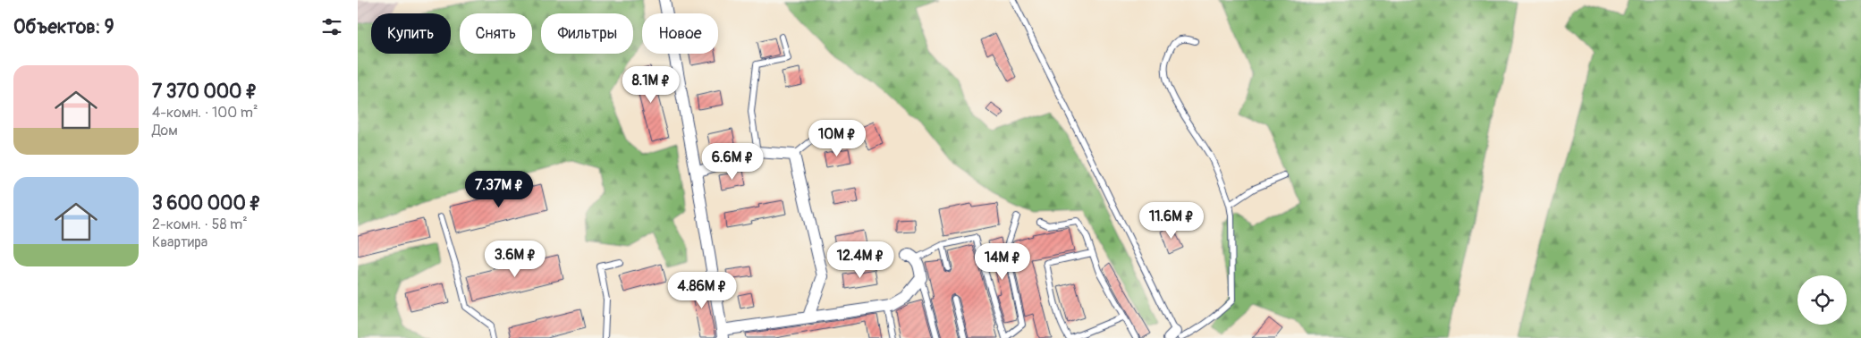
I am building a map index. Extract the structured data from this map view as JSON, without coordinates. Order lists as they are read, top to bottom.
{
  "page": {
    "heading": "Объектов: 9",
    "chip": [
      "Купить",
      "Снять",
      "Фильтры",
      "Новое"
    ],
    "list": [
      {
        "name": "7 370 000 ₽",
        "note": "4-комн. · 100 m² · Дом"
      },
      {
        "name": "3 600 000 ₽",
        "note": "2-комн. · 58 m² · Квартира"
      }
    ],
    "price": [
      "8.1M ₽",
      "10M ₽",
      "6.6M ₽",
      "7.37M ₽",
      "11.6M ₽",
      "3.6M ₽",
      "12.4M ₽",
      "14M ₽",
      "4.86M ₽"
    ]
  }
}
